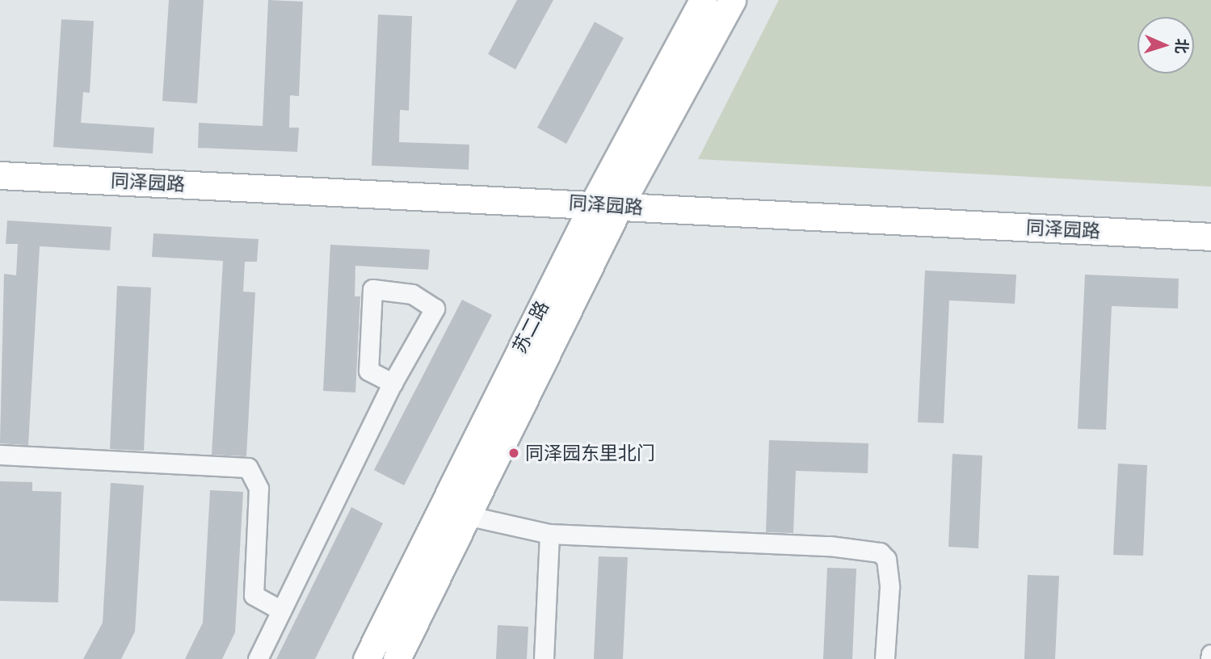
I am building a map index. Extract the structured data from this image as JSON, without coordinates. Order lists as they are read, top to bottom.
{
  "streets": {
    "street": ["同泽园路", "苏二路"]
  },
  "crossings": [
    ["同泽园路", "苏二路"]
  ],
  "places": ["同泽园东里北门"],
  "north": "right"
}
